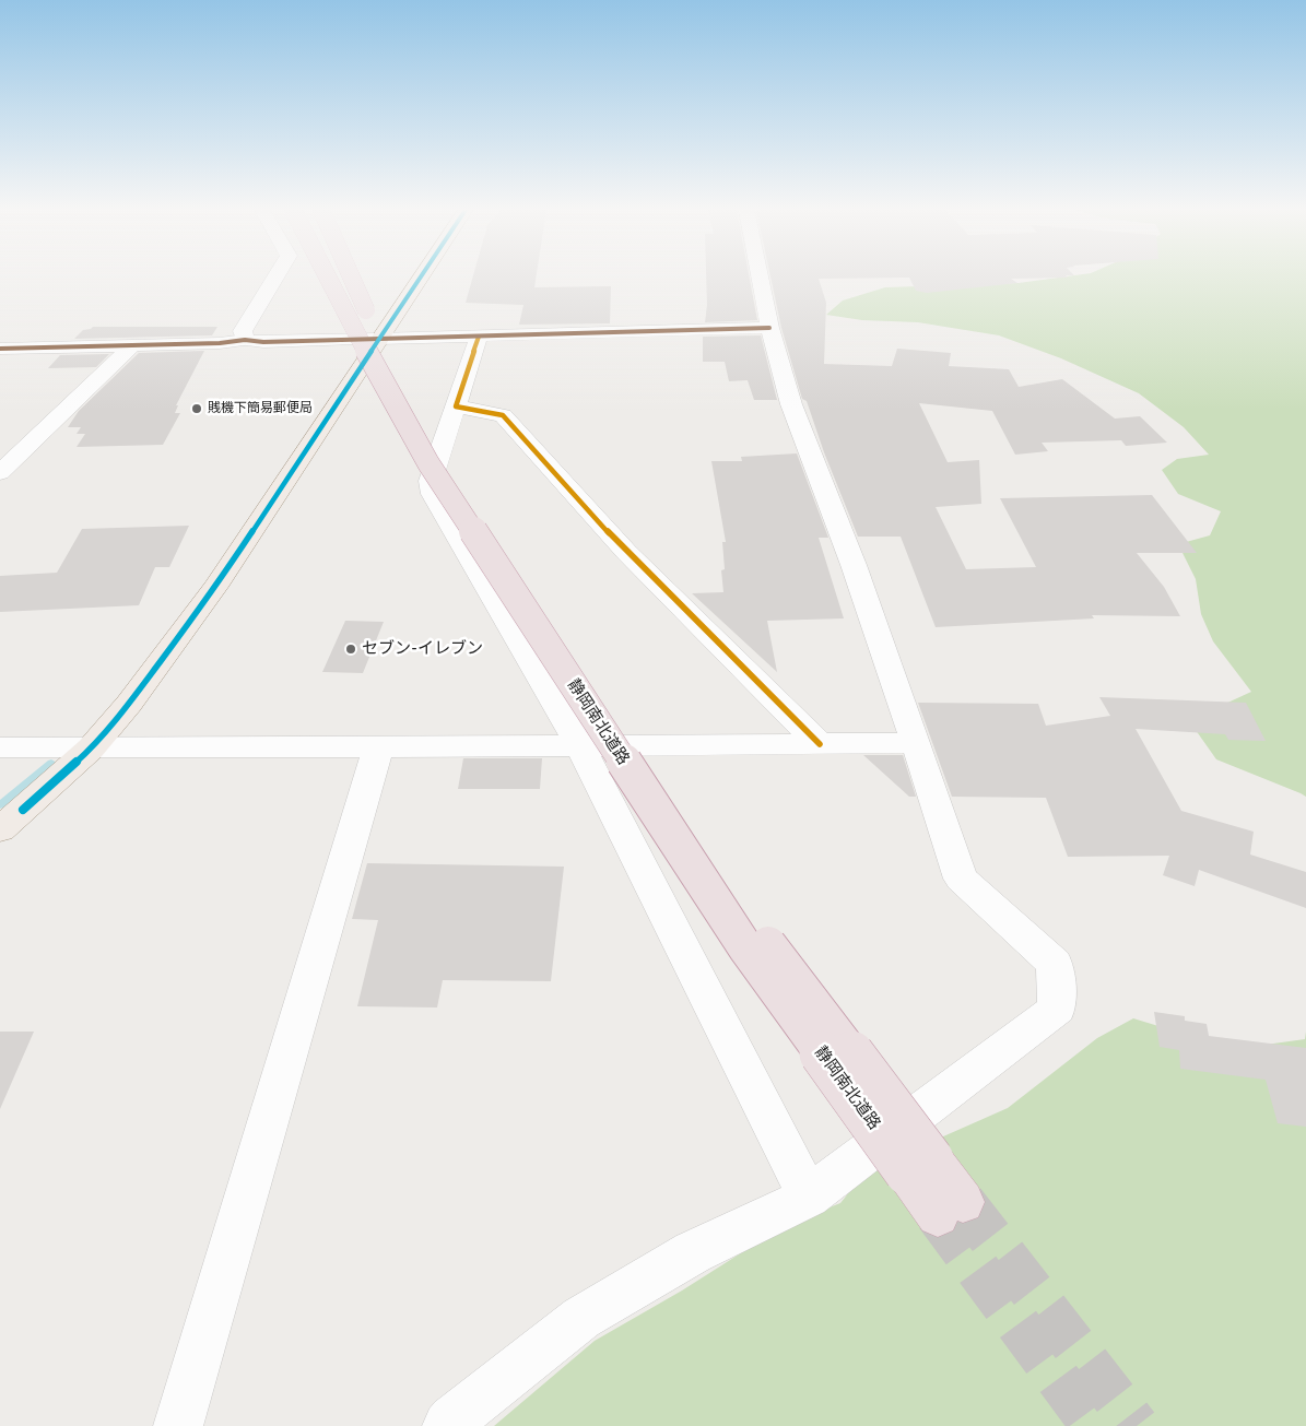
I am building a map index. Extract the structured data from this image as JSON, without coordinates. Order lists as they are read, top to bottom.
{
  "streets": {
    "highway": ["静岡南北道路"]
  },
  "places": ["賎機下簡易郵便局", "セブン-イレブン"]
}
